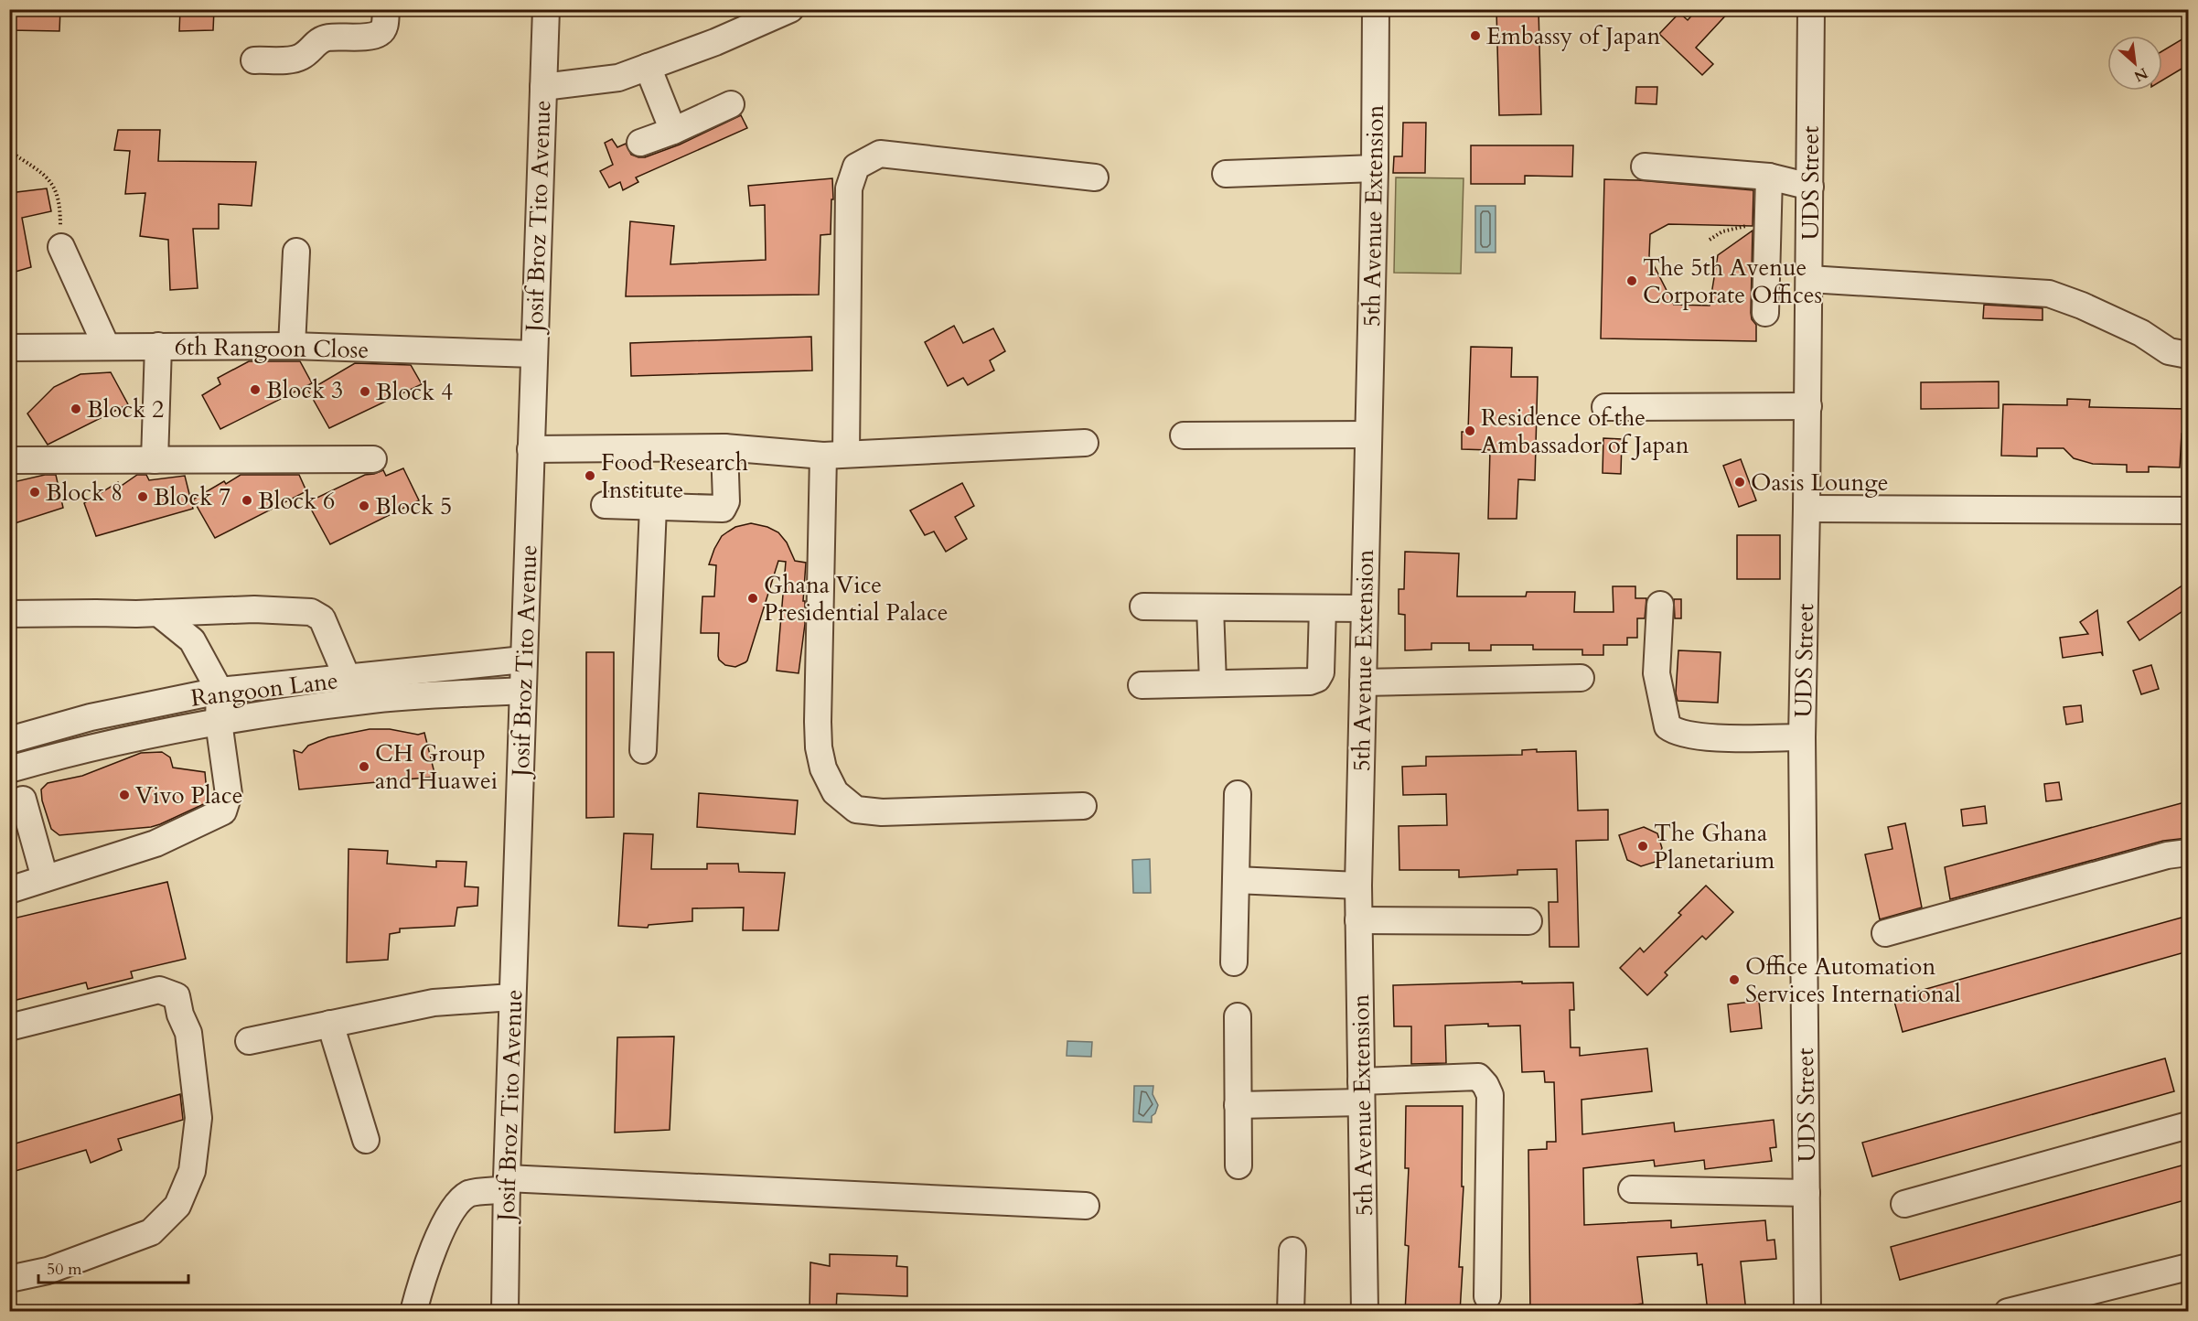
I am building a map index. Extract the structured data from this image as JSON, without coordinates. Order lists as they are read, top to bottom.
{
  "streets": {
    "street": [
      "UDS Street",
      "Josif Broz Tito Avenue",
      "5th Avenue Extension",
      "6th Rangoon Close",
      "Rangoon Lane"
    ]
  },
  "crossings": [
    ["Josif Broz Tito Avenue", "6th Rangoon Close"],
    ["Josif Broz Tito Avenue", "Rangoon Lane"]
  ],
  "places": [
    "Embassy of Japan",
    "The 5th Avenue Corporate Offices",
    "Block 3",
    "Block 4",
    "Block 2",
    "Residence of the Ambassador of Japan",
    "Food Research Institute",
    "Oasis Lounge",
    "Block 8",
    "Block 7",
    "Block 6",
    "Block 5",
    "Ghana Vice Presidential Palace",
    "CH Group and Huawei",
    "Vivo Place",
    "The Ghana Planetarium",
    "Office Automation Services International"
  ],
  "scale_bar": "50 m",
  "north": "bottom right"
}
